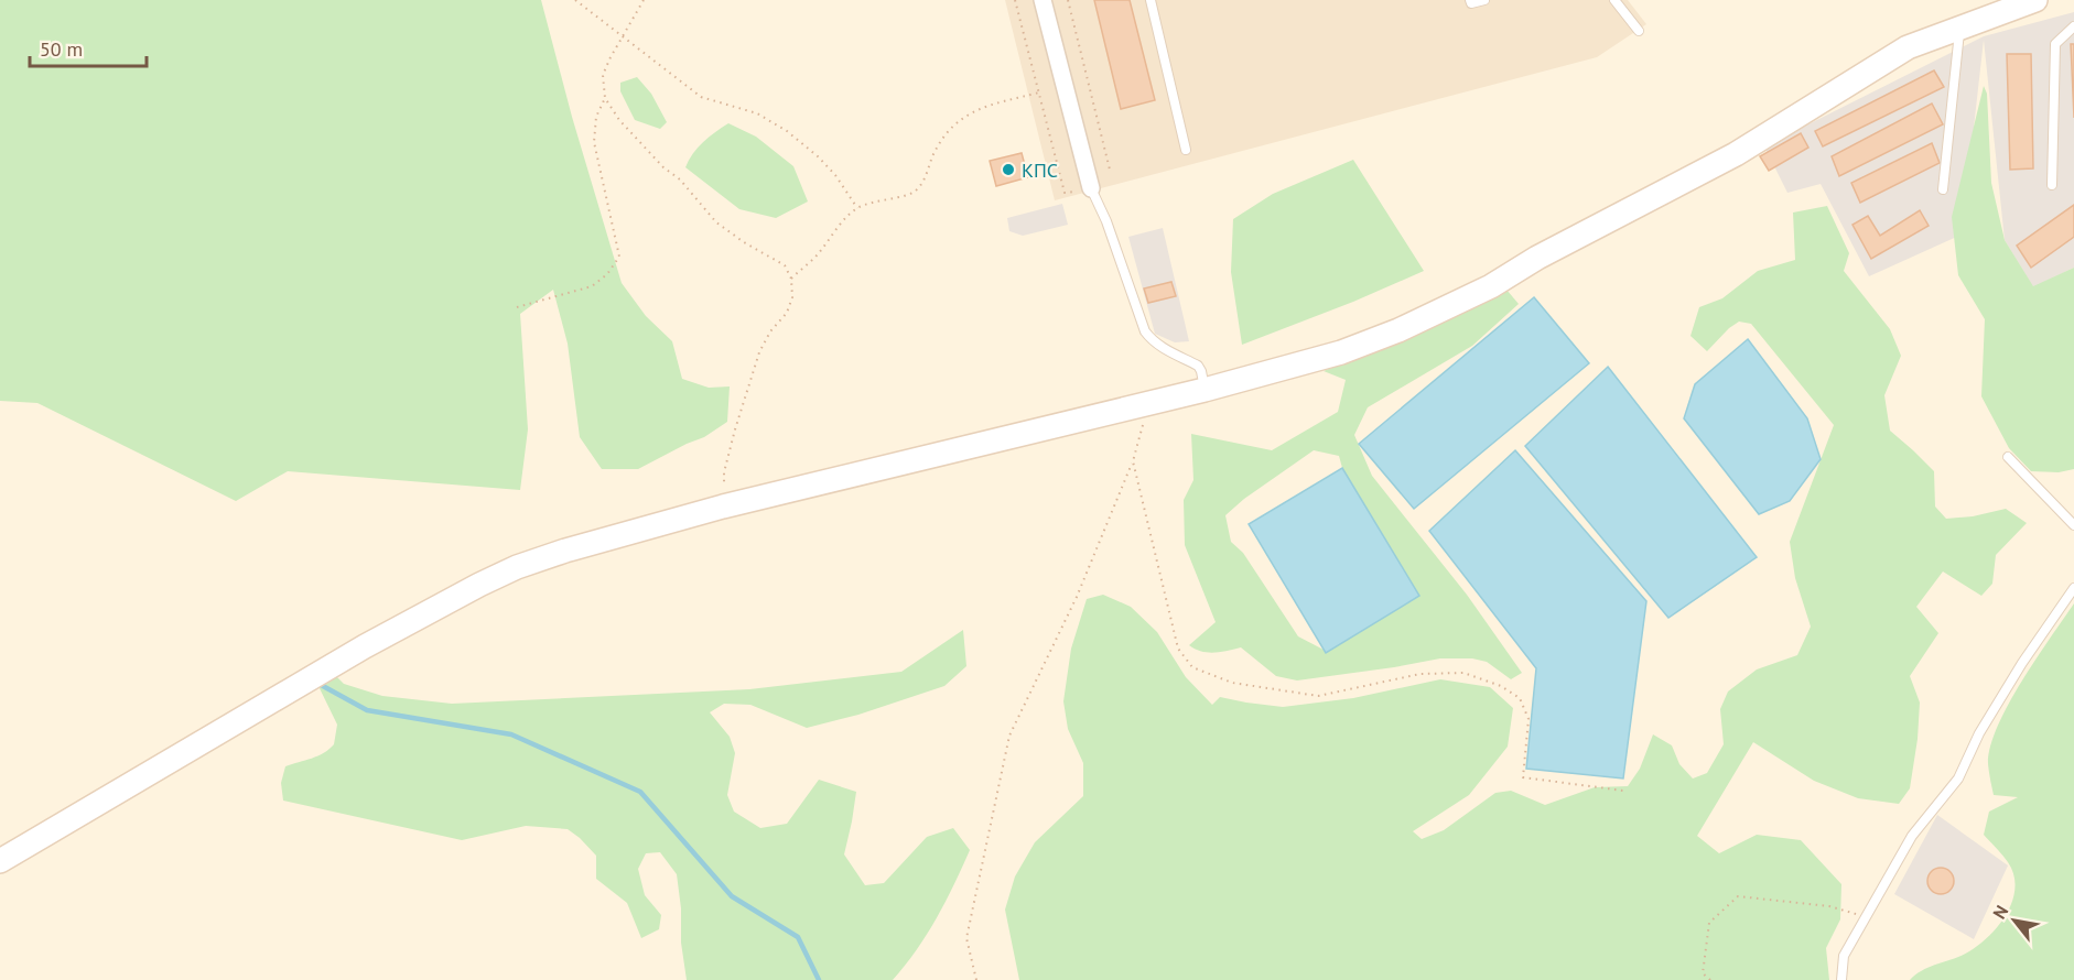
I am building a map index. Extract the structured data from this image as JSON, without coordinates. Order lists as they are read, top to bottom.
{
  "places": ["КПС"],
  "scale_bar": "50 m",
  "north": "top left"
}
